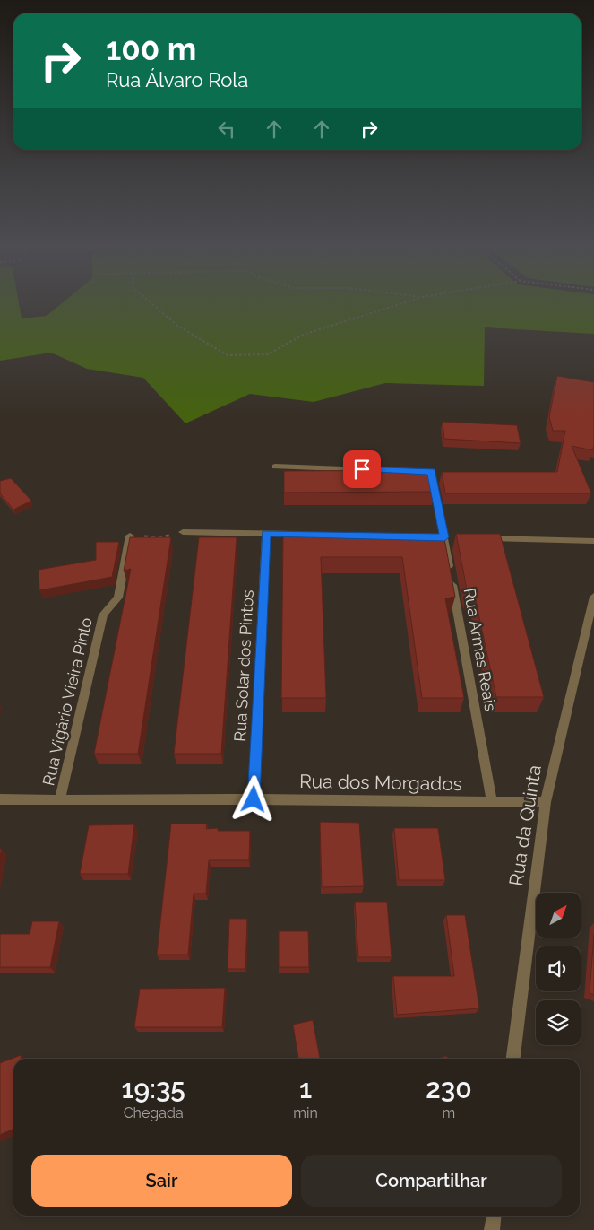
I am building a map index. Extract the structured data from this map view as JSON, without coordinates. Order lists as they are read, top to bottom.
{
  "streets": {
    "street": [
      "Rua Armas Reais",
      "Rua Solar dos Pintos",
      "Rua Vigário Vieira Pinto",
      "Rua dos Morgados",
      "Rua da Quinta"
    ]
  },
  "crossings": [
    ["Rua Armas Reais", "Rua dos Morgados"],
    ["Rua Solar dos Pintos", "Rua dos Morgados"],
    ["Rua Vigário Vieira Pinto", "Rua dos Morgados"],
    ["Rua dos Morgados", "Rua da Quinta"]
  ],
  "north": "top right",
  "page": {
    "turn": ["100 m", "Rua Álvaro Rola"],
    "eta": [
      "19:35",
      "Chegada",
      "1",
      "min",
      "230",
      "m"
    ],
    "buttons": ["Sair", "Compartilhar"]
  }
}
